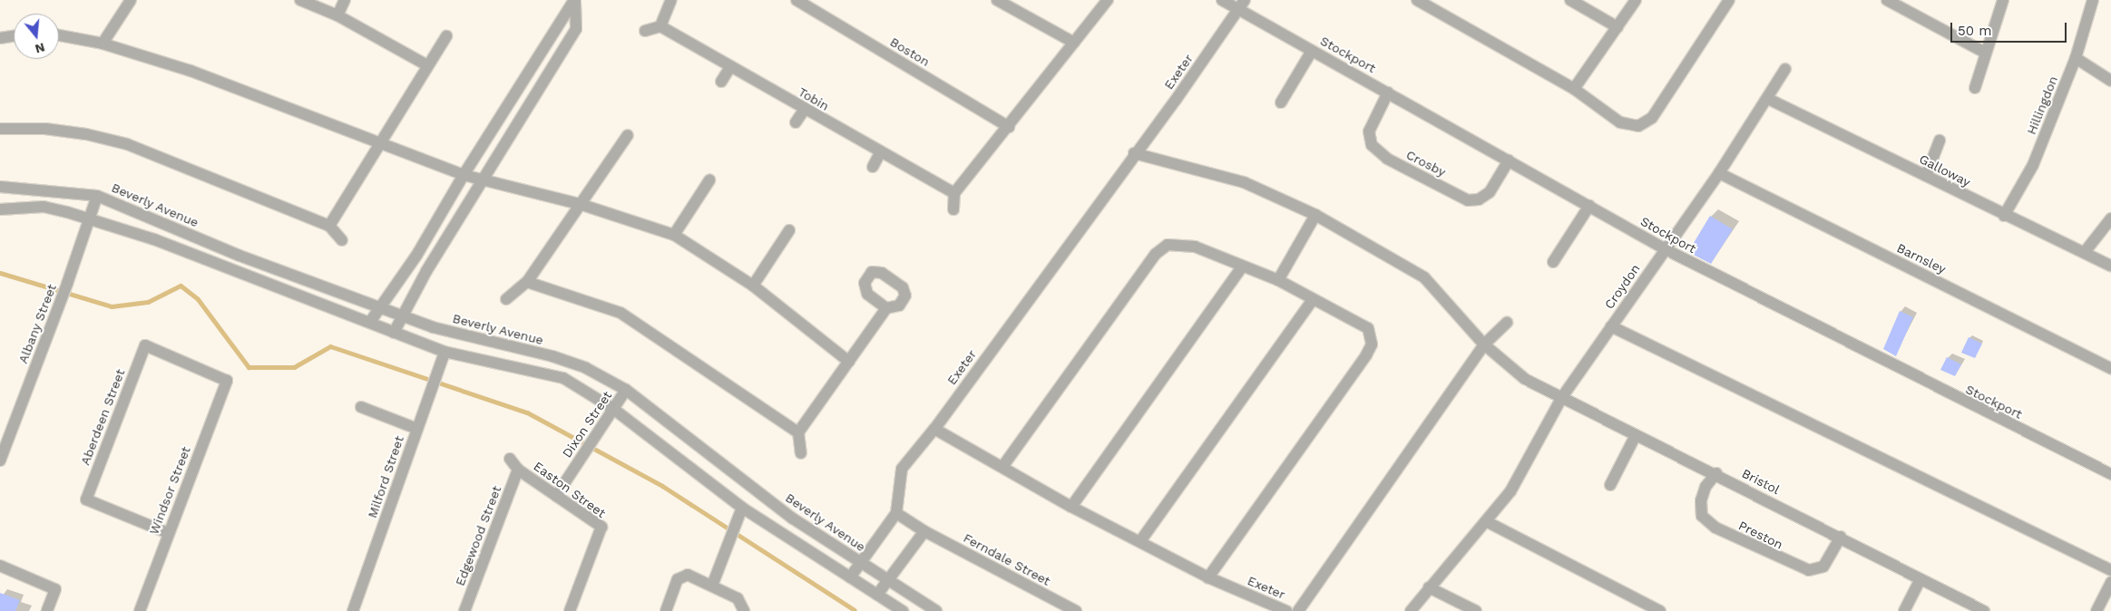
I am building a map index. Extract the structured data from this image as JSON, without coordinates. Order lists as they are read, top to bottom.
{
  "streets": {
    "street": [
      "Boston",
      "Stockport",
      "Exeter",
      "Tobin",
      "Hillingdon",
      "Crosby",
      "Galloway",
      "Beverly Avenue",
      "Barnsley",
      "Croydon",
      "Albany Street",
      "Aberdeen Street",
      "Dixon Street",
      "Milford Street",
      "Bristol",
      "Easton Street",
      "Windsor Street",
      "Preston",
      "Edgewood Street",
      "Ferndale Street"
    ]
  },
  "crossings": [
    ["Stockport", "Exeter"],
    ["Stockport", "Crosby"],
    ["Stockport", "Croydon"],
    ["Exeter", "Bristol"],
    ["Hillingdon", "Galloway"],
    ["Galloway", "Croydon"],
    ["Beverly Avenue", "Albany Street"],
    ["Beverly Avenue", "Dixon Street"],
    ["Barnsley", "Croydon"],
    ["Croydon", "Bristol"],
    ["Aberdeen Street", "Windsor Street"],
    ["Dixon Street", "Easton Street"],
    ["Bristol", "Preston"],
    ["Easton Street", "Edgewood Street"]
  ],
  "scale_bar": "50 m",
  "north": "bottom"
}
